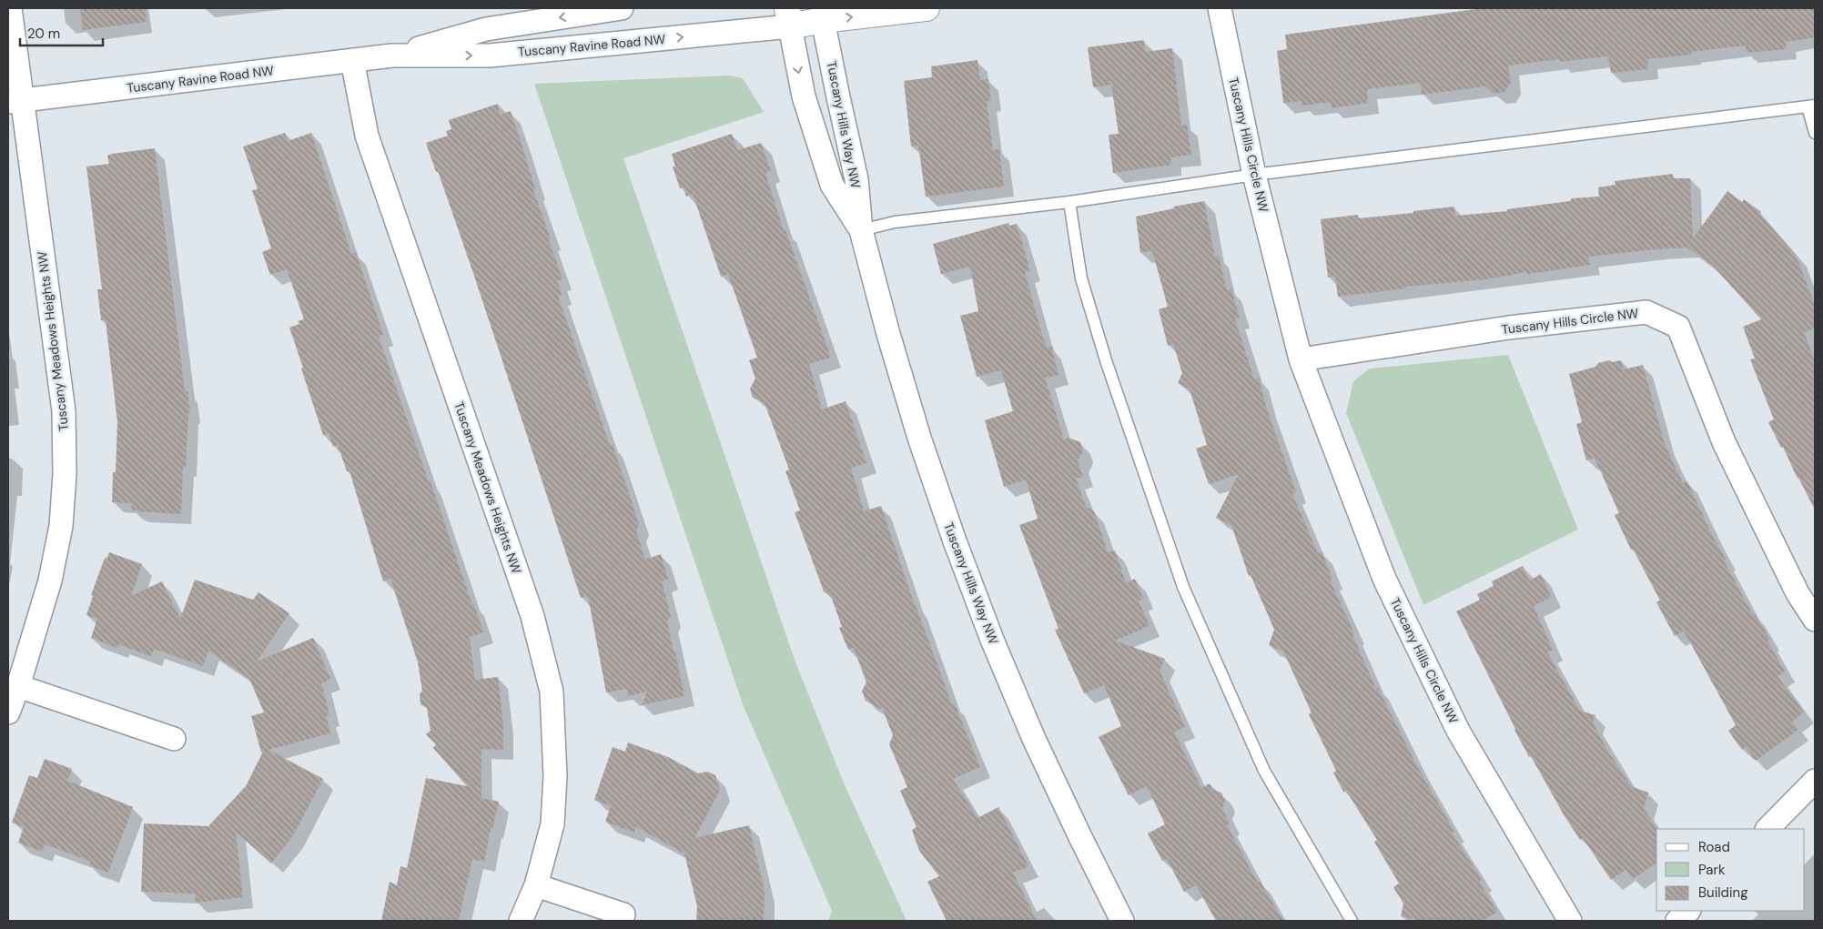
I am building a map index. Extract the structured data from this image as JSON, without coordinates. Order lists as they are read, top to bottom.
{
  "streets": {
    "street": [
      "Tuscany Ravine Road NW",
      "Tuscany Hills Way NW",
      "Tuscany Hills Circle NW",
      "Tuscany Meadows Heights NW"
    ]
  },
  "crossings": [
    ["Tuscany Ravine Road NW", "Tuscany Hills Way NW"],
    ["Tuscany Ravine Road NW", "Tuscany Meadows Heights NW"]
  ],
  "legend": ["Road", "Park", "Building"],
  "scale_bar": "20 m"
}
